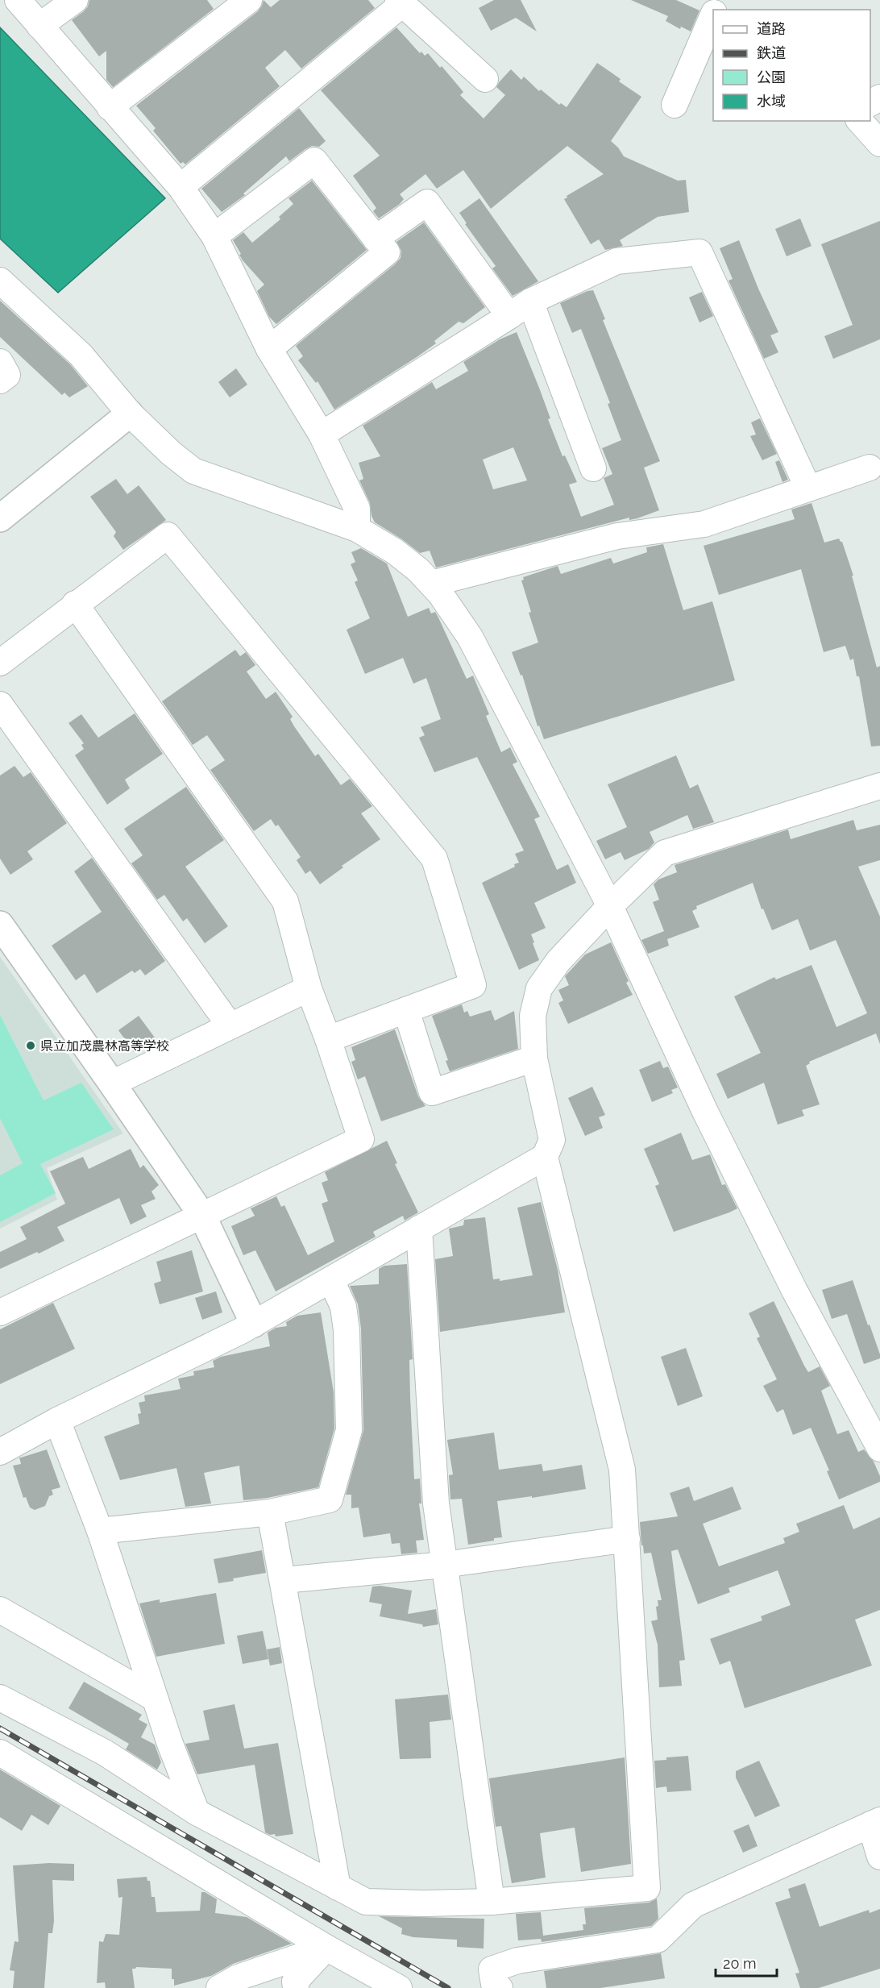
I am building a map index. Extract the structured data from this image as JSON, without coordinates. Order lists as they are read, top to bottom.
{
  "places": ["県立加茂農林高等学校"],
  "legend": [
    "道路",
    "鉄道",
    "公園",
    "水域"
  ],
  "scale_bar": "20 m"
}
